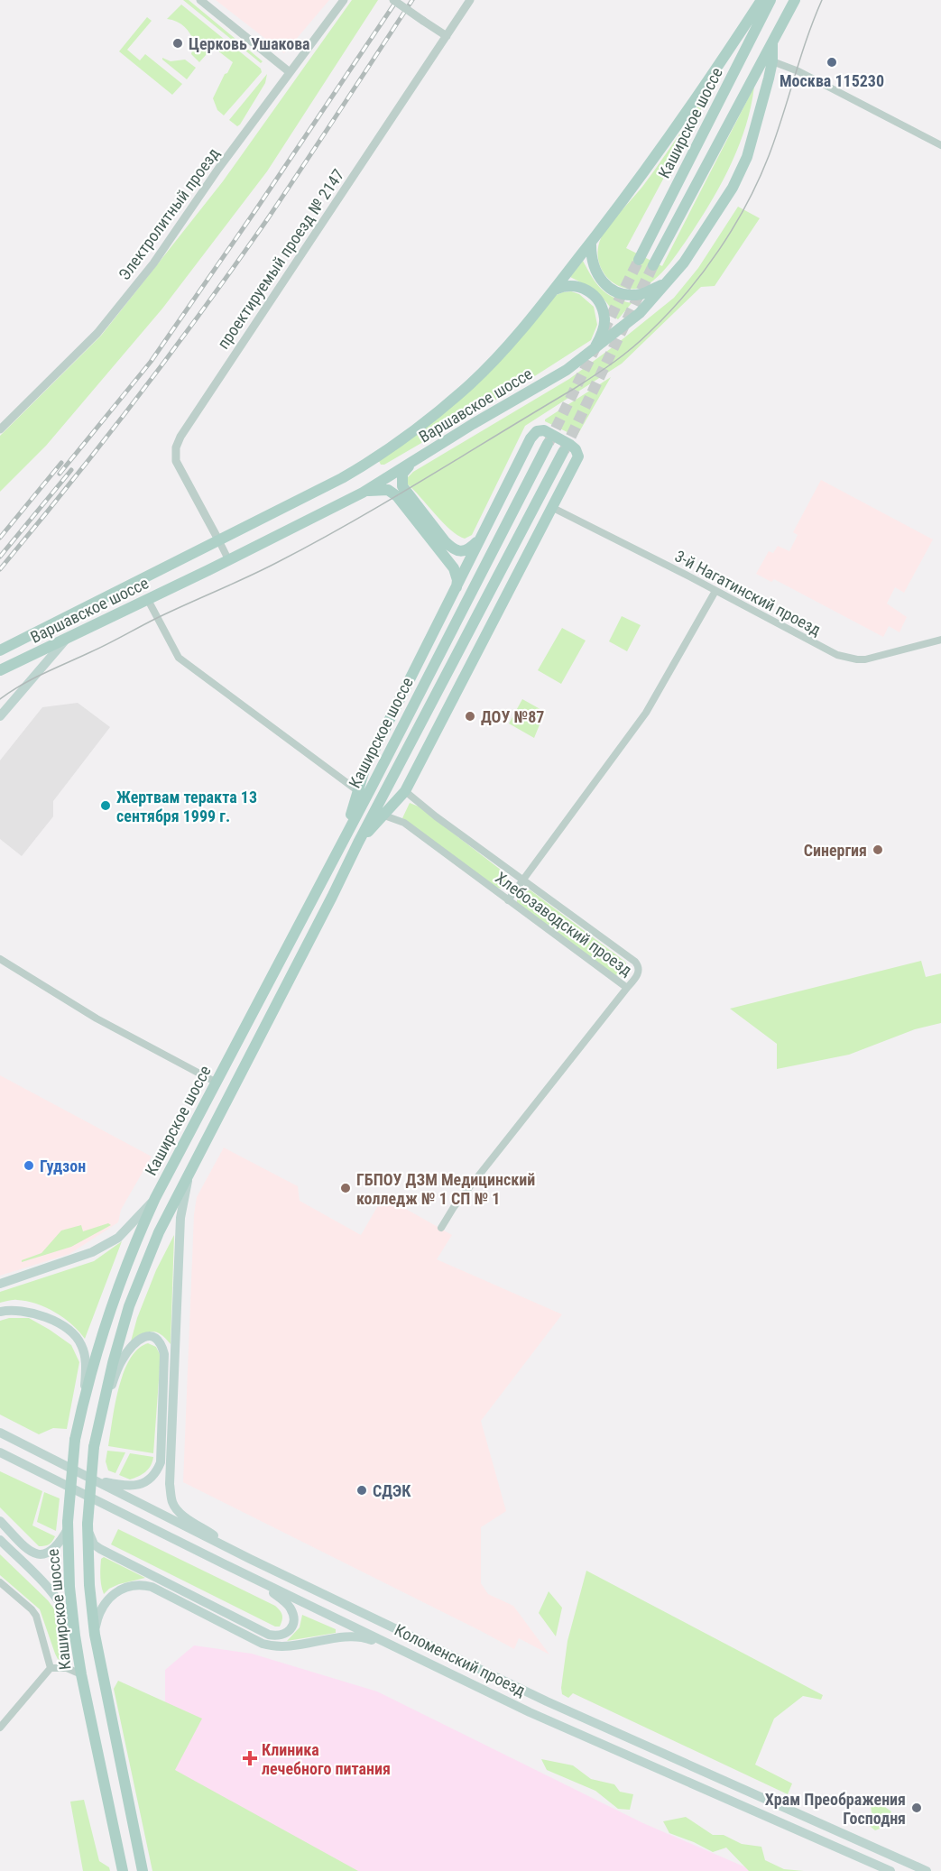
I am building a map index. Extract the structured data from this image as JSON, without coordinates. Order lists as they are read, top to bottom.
{
  "streets": {
    "main road": ["Каширское шоссе", "Варшавское шоссе", "Коломенский проезд"],
    "street": [
      "Электролитный проезд",
      "проектируемый проезд № 2147",
      "3-й Нагатинский проезд",
      "Хлебозаводский проезд"
    ]
  },
  "crossings": [
    ["Каширское шоссе", "Варшавское шоссе"],
    ["проектируемый проезд № 2147", "Варшавское шоссе"]
  ],
  "places": {
    "other": [
      "Церковь Ушакова",
      "Москва 115230",
      "ДОУ №87",
      "Жертвам теракта 13 сентября 1999 г.",
      "Синергия",
      "Гудзон",
      "ГБПОУ ДЗМ Медицинский колледж № 1 СП № 1",
      "СДЭК",
      "Храм Преображения Господня"
    ],
    "health": ["Клиника лечебного питания"]
  }
}
